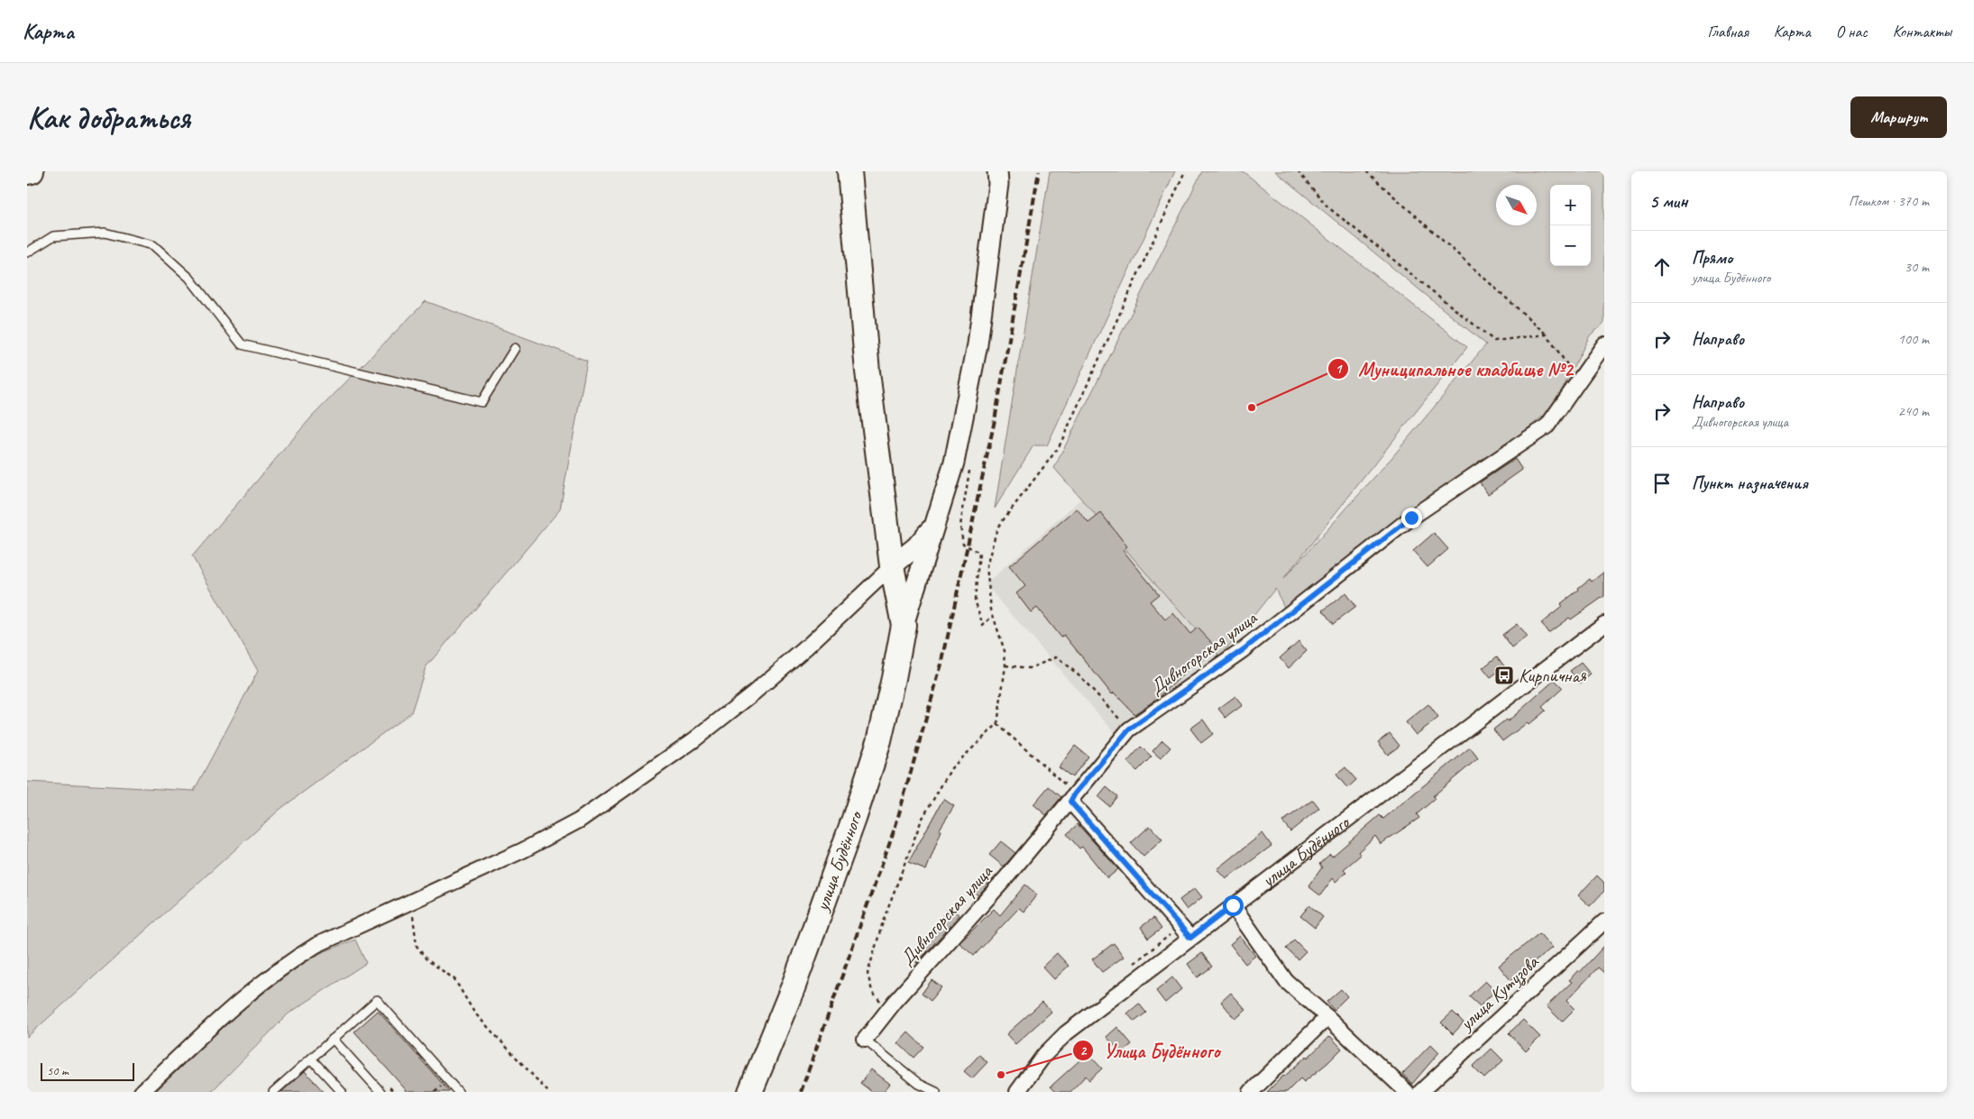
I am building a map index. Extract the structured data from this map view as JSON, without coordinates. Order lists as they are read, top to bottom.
{
  "streets": {
    "main road": ["улица Будённого"],
    "street": ["Дивногорская улица", "улица Кутузова"]
  },
  "places": {
    "other": ["Муниципальное кладбище №2", "Улица Будённого"],
    "bus stop": ["Кирпичная"]
  },
  "scale_bar": "50 m",
  "north": "bottom right",
  "page": {
    "header": "Карта",
    "nav": [
      "Главная",
      "Карта",
      "О нас",
      "Контакты"
    ],
    "buttons": "Маршрут",
    "title": "Как добраться",
    "heading": ["5 мин", "Пешком · 370 m"],
    "map_buttons": ["+", "−"],
    "list": [
      ["Прямо", "улица Будённого", "30 m"],
      ["Направо", "100 m"],
      ["Направо", "Дивногорская улица", "240 m"],
      "Пункт назначения"
    ],
    "scale": "50 m"
  }
}
